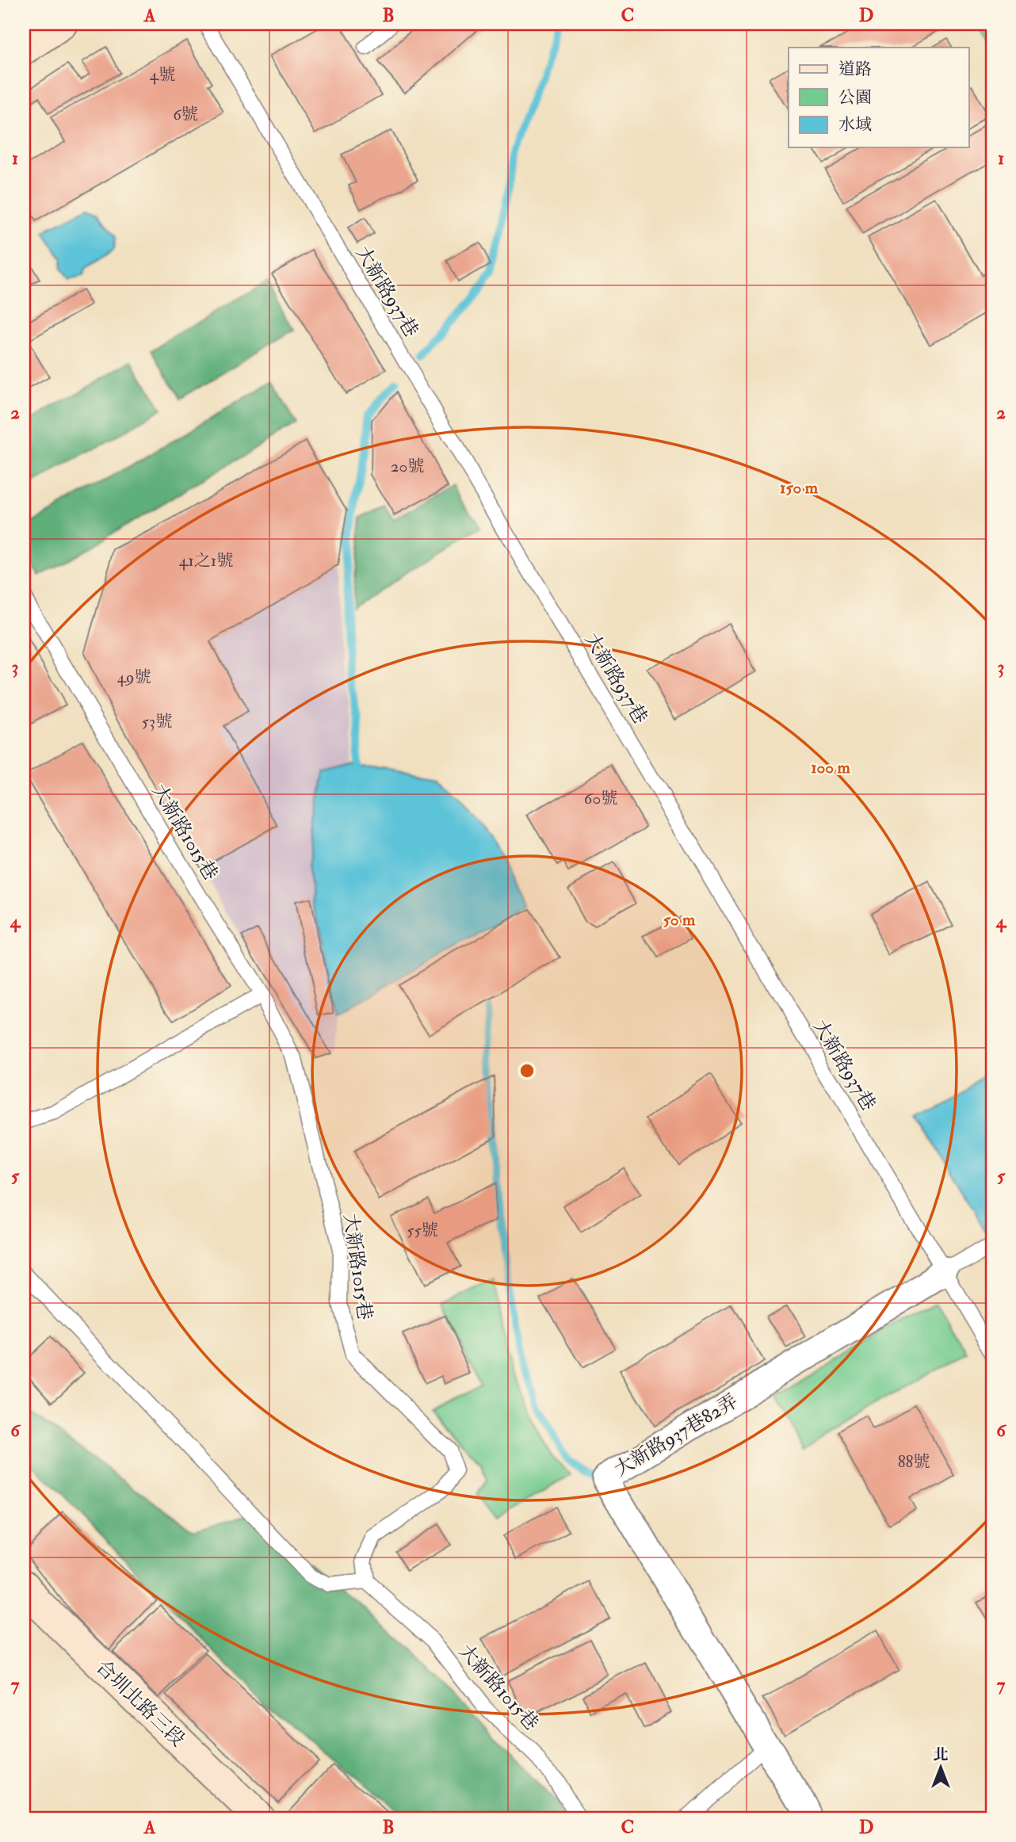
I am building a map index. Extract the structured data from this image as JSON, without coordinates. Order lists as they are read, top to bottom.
{
  "streets": {
    "street": ["大新路937巷82弄", "合圳北路三段"],
    "lane": ["大新路937巷", "大新路1015巷"]
  },
  "crossings": [
    ["大新路937巷", "大新路937巷82弄"]
  ],
  "house_numbers": [
    "4號",
    "6號",
    "20號",
    "41之1號",
    "49號",
    "53號",
    "60號",
    "55號",
    "88號"
  ],
  "legend": ["道路", "公園", "水域"],
  "north": "top",
  "grid": {
    "columns": [
      "A",
      "B",
      "C",
      "D"
    ],
    "rows": [
      "1",
      "2",
      "3",
      "4",
      "5",
      "6",
      "7"
    ]
  },
  "rings": ["150 m", "100 m", "50 m"]
}
